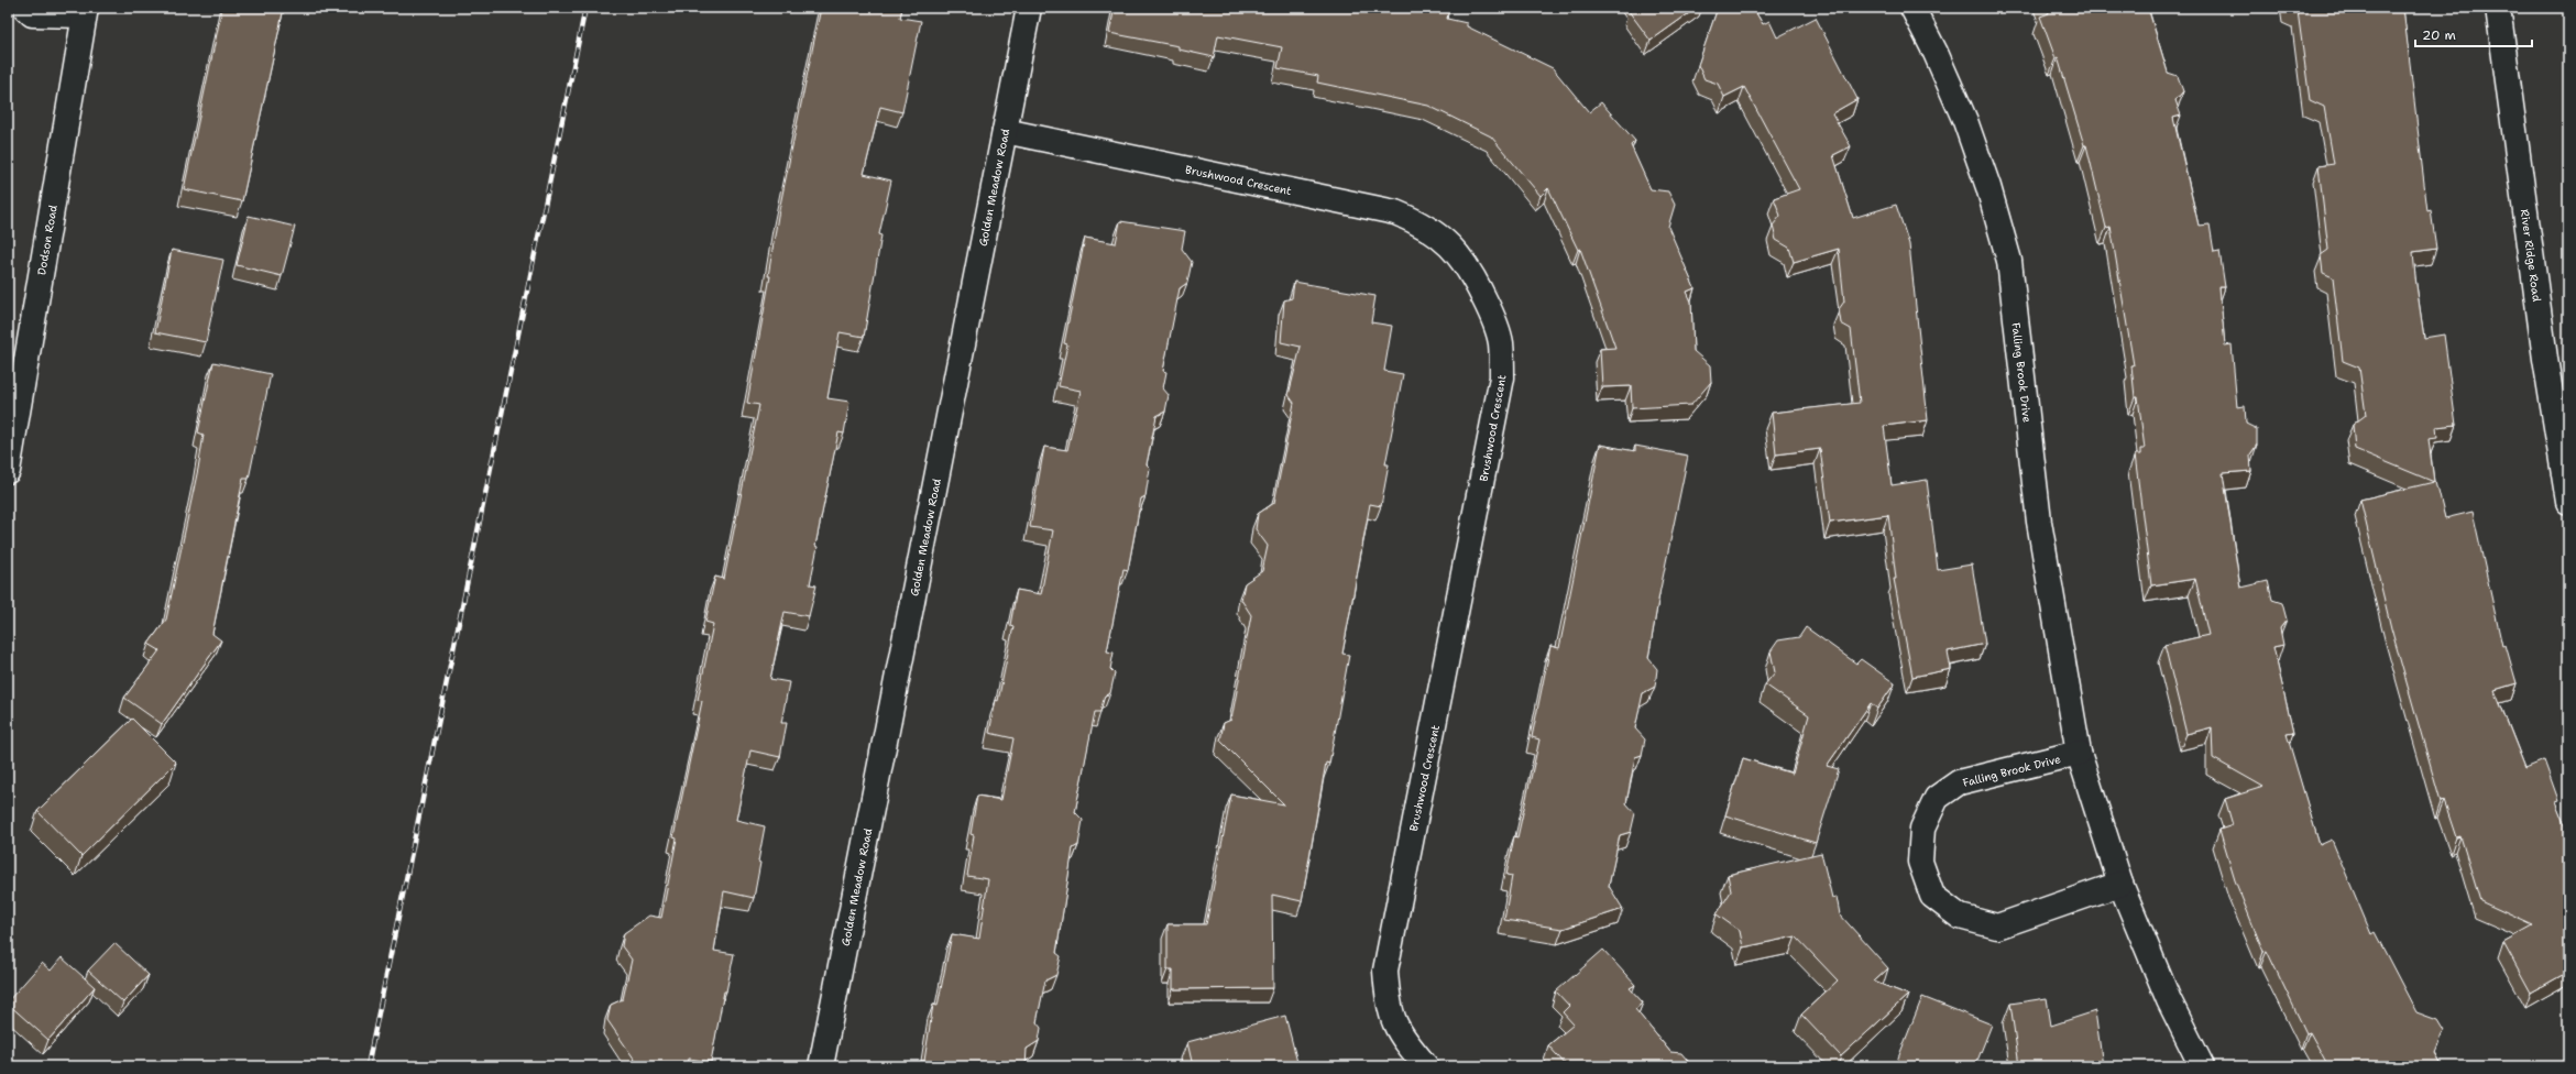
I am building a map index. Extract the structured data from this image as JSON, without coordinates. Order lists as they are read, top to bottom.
{
  "streets": {
    "street": [
      "Brushwood Crescent",
      "Golden Meadow Road",
      "Dodson Road",
      "River Ridge Road",
      "Falling Brook Drive"
    ]
  },
  "crossings": [
    ["Brushwood Crescent", "Golden Meadow Road"]
  ],
  "scale_bar": "20 m"
}
